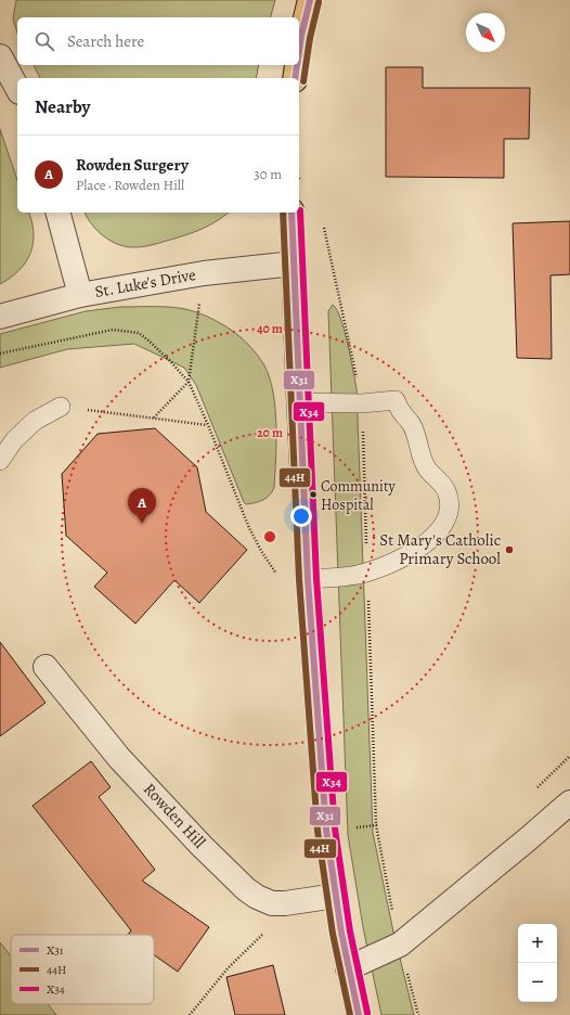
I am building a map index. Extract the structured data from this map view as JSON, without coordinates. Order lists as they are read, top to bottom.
{
  "streets": {
    "street": ["St. Luke's Drive", "Rowden Hill"]
  },
  "places": ["Community Hospital", "St Mary's Catholic Primary School"],
  "lines": ["transit line X31", "transit line 44H", "transit line X34"],
  "legend": ["X31", "44H", "X34"],
  "north": "bottom right",
  "page": {
    "search": "Search here",
    "heading": "Nearby",
    "list": [
      {
        "mark": "A",
        "name": "Rowden Surgery",
        "note": "Place · Rowden Hill",
        "value": "30 m"
      }
    ],
    "pins": "A",
    "map_buttons": ["+", "−"]
  },
  "rings": ["40 m", "20 m"]
}
